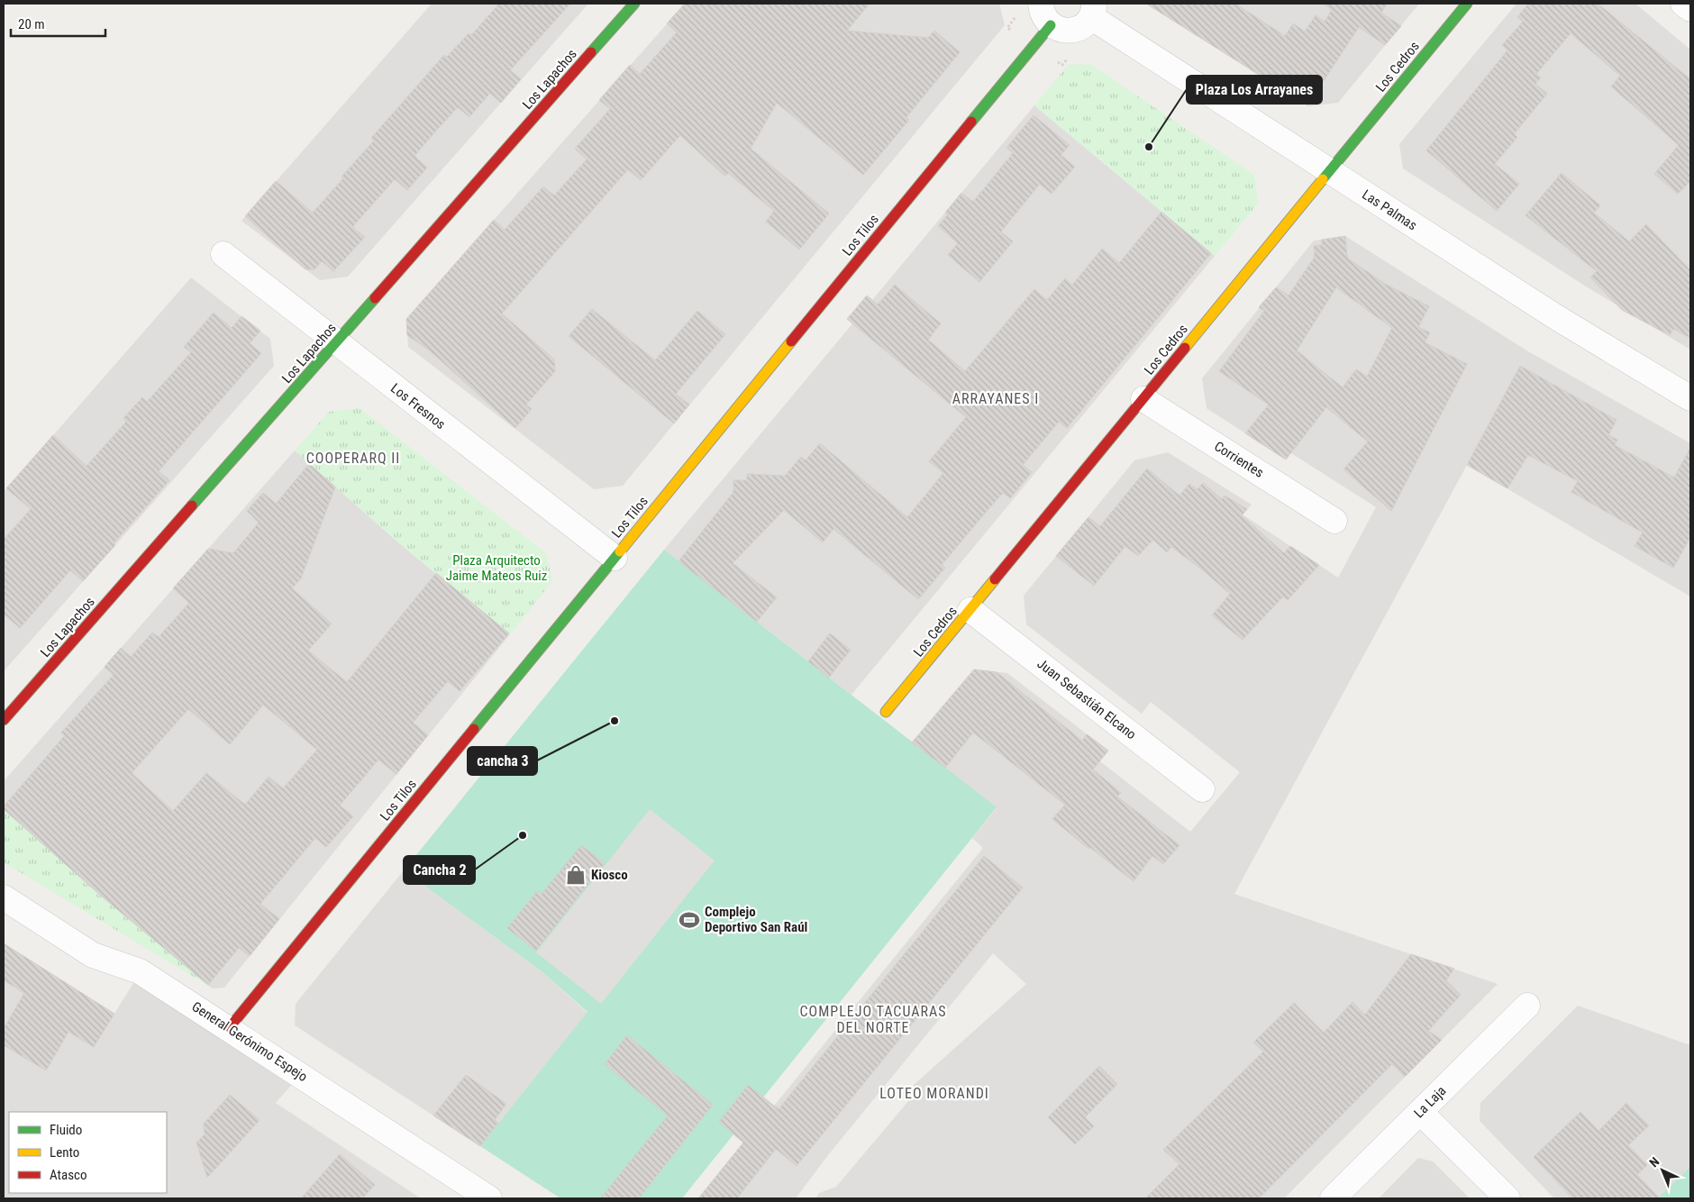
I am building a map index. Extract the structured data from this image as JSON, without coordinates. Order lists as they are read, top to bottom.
{
  "streets": {
    "street": [
      "Los Cedros",
      "Los Lapachos",
      "Las Palmas",
      "Los Tilos",
      "Los Fresnos",
      "Corrientes",
      "Juan Sebastián Elcano",
      "General Gerónimo Espejo",
      "La Laja"
    ]
  },
  "crossings": [
    ["Los Cedros", "Las Palmas"],
    ["Los Cedros", "Corrientes"],
    ["Los Cedros", "Juan Sebastián Elcano"],
    ["Los Lapachos", "Los Fresnos"],
    ["Los Tilos", "Los Fresnos"],
    ["Los Tilos", "General Gerónimo Espejo"]
  ],
  "districts": [
    "ARRAYANES I",
    "COOPERARQ II",
    "COMPLEJO TACUARAS DEL NORTE",
    "LOTEO MORANDI"
  ],
  "parks": ["Plaza Arquitecto Jaime Mateos Ruiz"],
  "places": {
    "other": ["Plaza Los Arrayanes", "cancha 3", "Cancha 2"],
    "shop": ["Kiosco"],
    "sports": ["Complejo Deportivo San Raúl"]
  },
  "legend": ["Fluido", "Lento", "Atasco"],
  "scale_bar": "20 m",
  "north": "top left"
}
